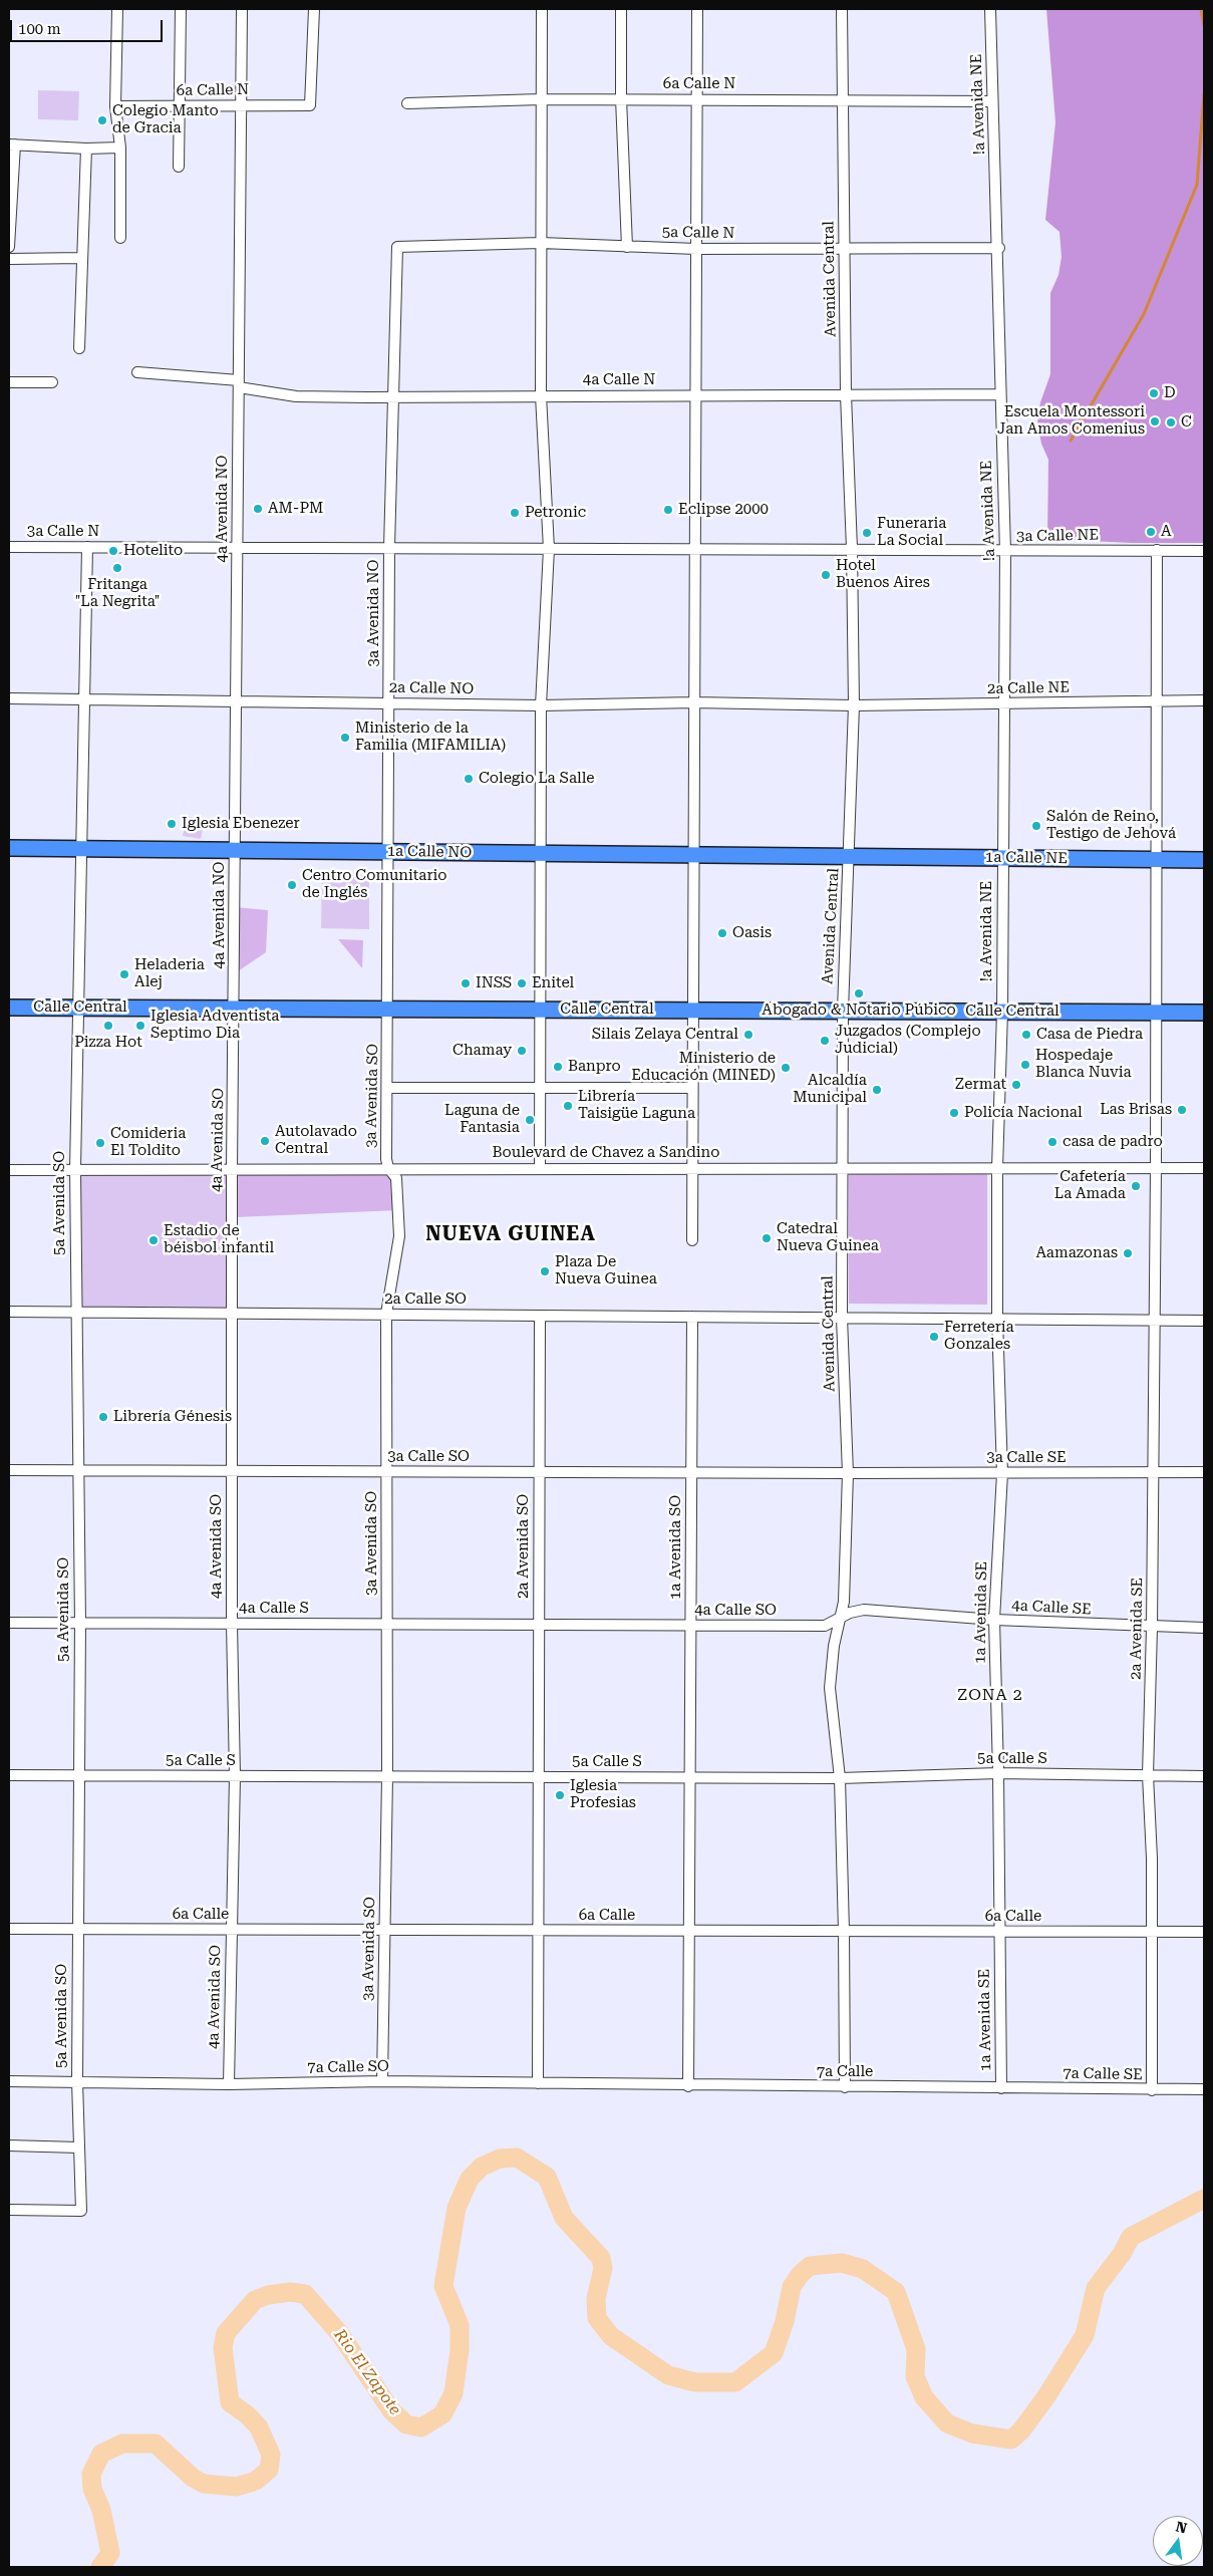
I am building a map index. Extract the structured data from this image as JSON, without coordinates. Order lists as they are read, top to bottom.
{
  "streets": {
    "highway": ["1a Calle NO", "1a Calle NE", "Calle Central"],
    "street": [
      "6a Calle N",
      "!a Avenida NE",
      "5a Calle N",
      "Avenida Central",
      "4a Calle N",
      "4a Avenida NO",
      "3a Calle N",
      "3a Calle NE",
      "3a Avenida NO",
      "2a Calle NO",
      "2a Calle NE",
      "3a Avenida SO",
      "4a Avenida SO",
      "Boulevard de Chavez a Sandino",
      "5a Avenida SO",
      "2a Calle SO",
      "3a Calle SO",
      "3a Calle SE",
      "2a Avenida SO",
      "1a Avenida SO",
      "4a Calle SE",
      "4a Calle S",
      "4a Calle SO",
      "1a Avenida SE",
      "2a Avenida SE",
      "5a Calle S",
      "6a Calle",
      "7a Calle SO",
      "7a Calle",
      "7a Calle SE"
    ]
  },
  "crossings": [
    ["6a Calle N", "!a Avenida NE"],
    ["6a Calle N", "Avenida Central"],
    ["6a Calle N", "4a Avenida NO"],
    ["!a Avenida NE", "5a Calle N"],
    ["!a Avenida NE", "4a Calle N"],
    ["!a Avenida NE", "3a Calle NE"],
    ["!a Avenida NE", "2a Calle NE"],
    ["!a Avenida NE", "1a Calle NE"],
    ["!a Avenida NE", "Calle Central"],
    ["!a Avenida NE", "Boulevard de Chavez a Sandino"],
    ["!a Avenida NE", "1a Avenida SE"],
    ["5a Calle N", "Avenida Central"],
    ["5a Calle N", "3a Avenida NO"],
    ["Avenida Central", "4a Calle N"],
    ["Avenida Central", "3a Calle NE"],
    ["Avenida Central", "2a Calle NO"],
    ["Avenida Central", "2a Calle NE"],
    ["Avenida Central", "1a Calle NO"],
    ["Avenida Central", "1a Calle NE"],
    ["Avenida Central", "Calle Central"],
    ["Avenida Central", "Boulevard de Chavez a Sandino"],
    ["Avenida Central", "2a Calle SO"],
    ["Avenida Central", "3a Calle SO"],
    ["Avenida Central", "3a Calle SE"],
    ["Avenida Central", "4a Calle SE"],
    ["Avenida Central", "4a Calle SO"],
    ["Avenida Central", "5a Calle S"],
    ["Avenida Central", "6a Calle"],
    ["Avenida Central", "7a Calle"],
    ["4a Calle N", "4a Avenida NO"],
    ["4a Calle N", "3a Avenida NO"],
    ["4a Avenida NO", "3a Calle N"],
    ["4a Avenida NO", "2a Calle NO"],
    ["4a Avenida NO", "1a Calle NO"],
    ["4a Avenida NO", "Calle Central"],
    ["4a Avenida NO", "4a Avenida SO"],
    ["3a Calle N", "3a Calle NE"],
    ["3a Calle N", "3a Avenida NO"],
    ["3a Calle N", "5a Avenida SO"],
    ["3a Calle NE", "2a Avenida SE"],
    ["3a Avenida NO", "2a Calle NO"],
    ["3a Avenida NO", "1a Calle NO"],
    ["3a Avenida NO", "Calle Central"],
    ["3a Avenida NO", "3a Avenida SO"],
    ["2a Calle NO", "2a Calle NE"],
    ["2a Calle NO", "5a Avenida SO"],
    ["2a Calle NE", "2a Avenida SE"],
    ["1a Calle NO", "1a Calle NE"],
    ["1a Calle NO", "5a Avenida SO"],
    ["1a Calle NE", "2a Avenida SE"],
    ["Calle Central", "3a Avenida SO"],
    ["Calle Central", "4a Avenida SO"],
    ["Calle Central", "5a Avenida SO"],
    ["Calle Central", "2a Avenida SE"],
    ["3a Avenida SO", "Boulevard de Chavez a Sandino"],
    ["3a Avenida SO", "2a Calle SO"],
    ["3a Avenida SO", "3a Calle SO"],
    ["3a Avenida SO", "4a Calle S"],
    ["3a Avenida SO", "5a Calle S"],
    ["3a Avenida SO", "6a Calle"],
    ["3a Avenida SO", "7a Calle SO"],
    ["4a Avenida SO", "Boulevard de Chavez a Sandino"],
    ["4a Avenida SO", "2a Calle SO"],
    ["4a Avenida SO", "3a Calle SO"],
    ["4a Avenida SO", "4a Calle S"],
    ["4a Avenida SO", "5a Calle S"],
    ["4a Avenida SO", "6a Calle"],
    ["4a Avenida SO", "7a Calle SO"],
    ["Boulevard de Chavez a Sandino", "5a Avenida SO"],
    ["Boulevard de Chavez a Sandino", "1a Avenida SE"],
    ["Boulevard de Chavez a Sandino", "2a Avenida SE"],
    ["5a Avenida SO", "2a Calle SO"],
    ["5a Avenida SO", "3a Calle SO"],
    ["5a Avenida SO", "4a Calle S"],
    ["5a Avenida SO", "5a Calle S"],
    ["5a Avenida SO", "6a Calle"],
    ["5a Avenida SO", "7a Calle SO"],
    ["2a Calle SO", "2a Avenida SO"],
    ["2a Calle SO", "1a Avenida SO"],
    ["2a Calle SO", "1a Avenida SE"],
    ["2a Calle SO", "2a Avenida SE"],
    ["3a Calle SO", "3a Calle SE"],
    ["3a Calle SO", "2a Avenida SO"],
    ["3a Calle SO", "1a Avenida SO"],
    ["3a Calle SE", "1a Avenida SE"],
    ["3a Calle SE", "2a Avenida SE"],
    ["2a Avenida SO", "4a Calle S"],
    ["2a Avenida SO", "4a Calle SO"],
    ["2a Avenida SO", "5a Calle S"],
    ["2a Avenida SO", "6a Calle"],
    ["2a Avenida SO", "7a Calle SO"],
    ["1a Avenida SO", "4a Calle SO"],
    ["1a Avenida SO", "5a Calle S"],
    ["1a Avenida SO", "6a Calle"],
    ["1a Avenida SO", "7a Calle SO"],
    ["1a Avenida SO", "7a Calle"],
    ["4a Calle SE", "4a Calle SO"],
    ["4a Calle SE", "1a Avenida SE"],
    ["4a Calle SE", "2a Avenida SE"],
    ["4a Calle S", "4a Calle SO"],
    ["1a Avenida SE", "5a Calle S"],
    ["1a Avenida SE", "6a Calle"],
    ["1a Avenida SE", "7a Calle"],
    ["1a Avenida SE", "7a Calle SE"],
    ["2a Avenida SE", "5a Calle S"],
    ["2a Avenida SE", "6a Calle"],
    ["2a Avenida SE", "7a Calle SE"],
    ["7a Calle SO", "7a Calle"],
    ["7a Calle", "7a Calle SE"]
  ],
  "districts": ["NUEVA GUINEA", "ZONA 2"],
  "water": ["Rio El Zapote"],
  "places": [
    "Colegio Manto de Gracia",
    "D",
    "Escuela Montessori Jan Amos Comenius",
    "C",
    "AM-PM",
    "Eclipse 2000",
    "Petronic",
    "A",
    "Funeraria La Social",
    "Hotelito",
    "Fritanga \"La Negrita\"",
    "Hotel Buenos Aires",
    "Ministerio de la Familia (MIFAMILIA)",
    "Colegio La Salle",
    "Iglesia Ebenezer",
    "Salón de Reino, Testigo de Jehová",
    "Centro Comunitario de Inglés",
    "Oasis",
    "Heladeria Alej",
    "INSS",
    "Enitel",
    "Abogado & Notario Púbico",
    "Pizza Hot",
    "Iglesia Adventista Septimo Dia",
    "Silais Zelaya Central",
    "Casa de Piedra",
    "Juzgados (Complejo Judicial)",
    "Chamay",
    "Hospedaje Blanca Nuvia",
    "Banpro",
    "Ministerio de Educación (MINED)",
    "Zermat",
    "Alcaldía Municipal",
    "Librería Taisigüe Laguna",
    "Las Brisas",
    "Policía Nacional",
    "Laguna de Fantasia",
    "Autolavado Central",
    "casa de padro",
    "Comideria El Toldito",
    "Cafetería La Amada",
    "Catedral Nueva Guinea",
    "Estadio de béisbol infantil",
    "Aamazonas",
    "Plaza De Nueva Guinea",
    "Ferretería Gonzales",
    "Librería Génesis",
    "Iglesia Profesias"
  ],
  "scale_bar": "100 m",
  "north": "top"
}
